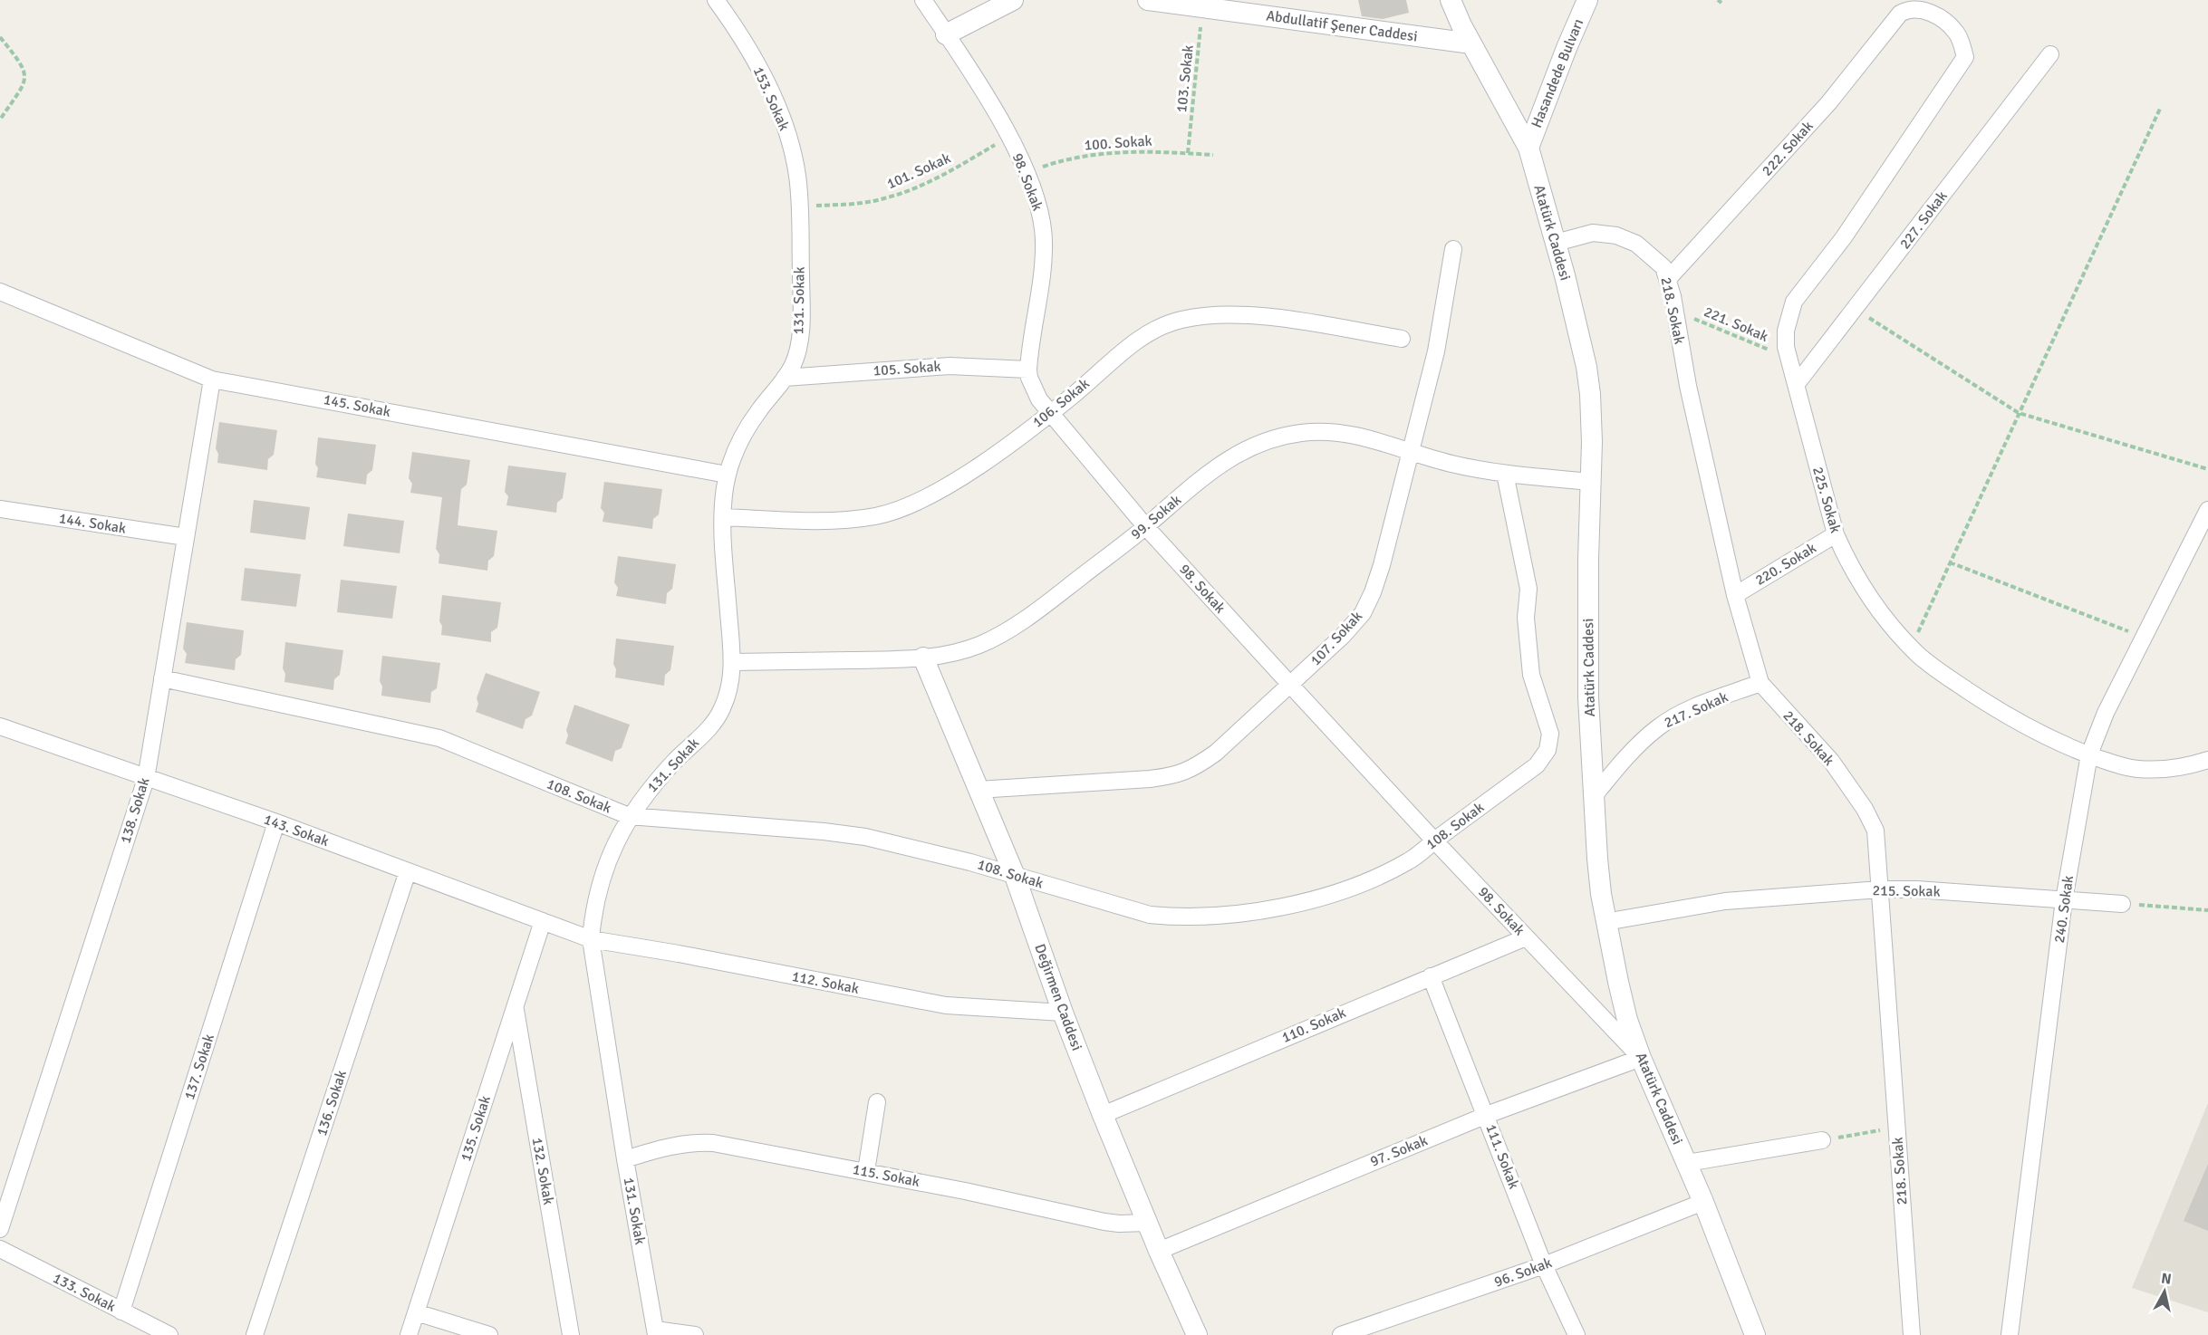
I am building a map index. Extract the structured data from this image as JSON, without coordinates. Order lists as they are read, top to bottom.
{
  "streets": {
    "street": [
      "Abdullatif Şener Caddesi",
      "Hasandede Bulvarı",
      "153. Sokak",
      "222. Sokak",
      "98. Sokak",
      "227. Sokak",
      "Atatürk Caddesi",
      "131. Sokak",
      "218. Sokak",
      "105. Sokak",
      "106. Sokak",
      "145. Sokak",
      "225. Sokak",
      "99. Sokak",
      "144. Sokak",
      "220. Sokak",
      "107. Sokak",
      "217. Sokak",
      "108. Sokak",
      "138. Sokak",
      "143. Sokak",
      "215. Sokak",
      "240. Sokak",
      "112. Sokak",
      "Değirmen Caddesi",
      "110. Sokak",
      "137. Sokak",
      "136. Sokak",
      "135. Sokak",
      "97. Sokak",
      "111. Sokak",
      "132. Sokak",
      "115. Sokak",
      "96. Sokak",
      "133. Sokak"
    ],
    "path": [
      "103. Sokak",
      "100. Sokak",
      "101. Sokak",
      "221. Sokak"
    ]
  },
  "crossings": [
    ["Abdullatif Şener Caddesi", "103. Sokak"],
    ["Abdullatif Şener Caddesi", "Atatürk Caddesi"],
    ["Hasandede Bulvarı", "Atatürk Caddesi"],
    ["103. Sokak", "100. Sokak"],
    ["153. Sokak", "101. Sokak"],
    ["153. Sokak", "131. Sokak"],
    ["100. Sokak", "98. Sokak"],
    ["222. Sokak", "218. Sokak"],
    ["222. Sokak", "225. Sokak"],
    ["101. Sokak", "98. Sokak"],
    ["101. Sokak", "131. Sokak"],
    ["98. Sokak", "Atatürk Caddesi"],
    ["98. Sokak", "105. Sokak"],
    ["98. Sokak", "106. Sokak"],
    ["98. Sokak", "99. Sokak"],
    ["98. Sokak", "107. Sokak"],
    ["98. Sokak", "108. Sokak"],
    ["98. Sokak", "110. Sokak"],
    ["98. Sokak", "97. Sokak"],
    ["227. Sokak", "225. Sokak"],
    ["Atatürk Caddesi", "218. Sokak"],
    ["Atatürk Caddesi", "99. Sokak"],
    ["Atatürk Caddesi", "217. Sokak"],
    ["Atatürk Caddesi", "215. Sokak"],
    ["Atatürk Caddesi", "97. Sokak"],
    ["Atatürk Caddesi", "96. Sokak"],
    ["131. Sokak", "105. Sokak"],
    ["131. Sokak", "106. Sokak"],
    ["131. Sokak", "145. Sokak"],
    ["131. Sokak", "99. Sokak"],
    ["131. Sokak", "108. Sokak"],
    ["131. Sokak", "143. Sokak"],
    ["131. Sokak", "112. Sokak"],
    ["131. Sokak", "115. Sokak"],
    ["218. Sokak", "221. Sokak"],
    ["218. Sokak", "220. Sokak"],
    ["218. Sokak", "217. Sokak"],
    ["218. Sokak", "215. Sokak"],
    ["221. Sokak", "225. Sokak"],
    ["145. Sokak", "138. Sokak"],
    ["225. Sokak", "220. Sokak"],
    ["225. Sokak", "240. Sokak"],
    ["99. Sokak", "107. Sokak"],
    ["99. Sokak", "108. Sokak"],
    ["99. Sokak", "Değirmen Caddesi"],
    ["144. Sokak", "138. Sokak"],
    ["107. Sokak", "Değirmen Caddesi"],
    ["108. Sokak", "138. Sokak"],
    ["108. Sokak", "Değirmen Caddesi"],
    ["138. Sokak", "143. Sokak"],
    ["143. Sokak", "112. Sokak"],
    ["143. Sokak", "137. Sokak"],
    ["143. Sokak", "136. Sokak"],
    ["143. Sokak", "135. Sokak"],
    ["215. Sokak", "240. Sokak"],
    ["112. Sokak", "Değirmen Caddesi"],
    ["Değirmen Caddesi", "110. Sokak"],
    ["Değirmen Caddesi", "97. Sokak"],
    ["Değirmen Caddesi", "115. Sokak"],
    ["110. Sokak", "111. Sokak"],
    ["137. Sokak", "133. Sokak"],
    ["135. Sokak", "132. Sokak"],
    ["97. Sokak", "111. Sokak"],
    ["111. Sokak", "96. Sokak"]
  ],
  "north": "top"
}
